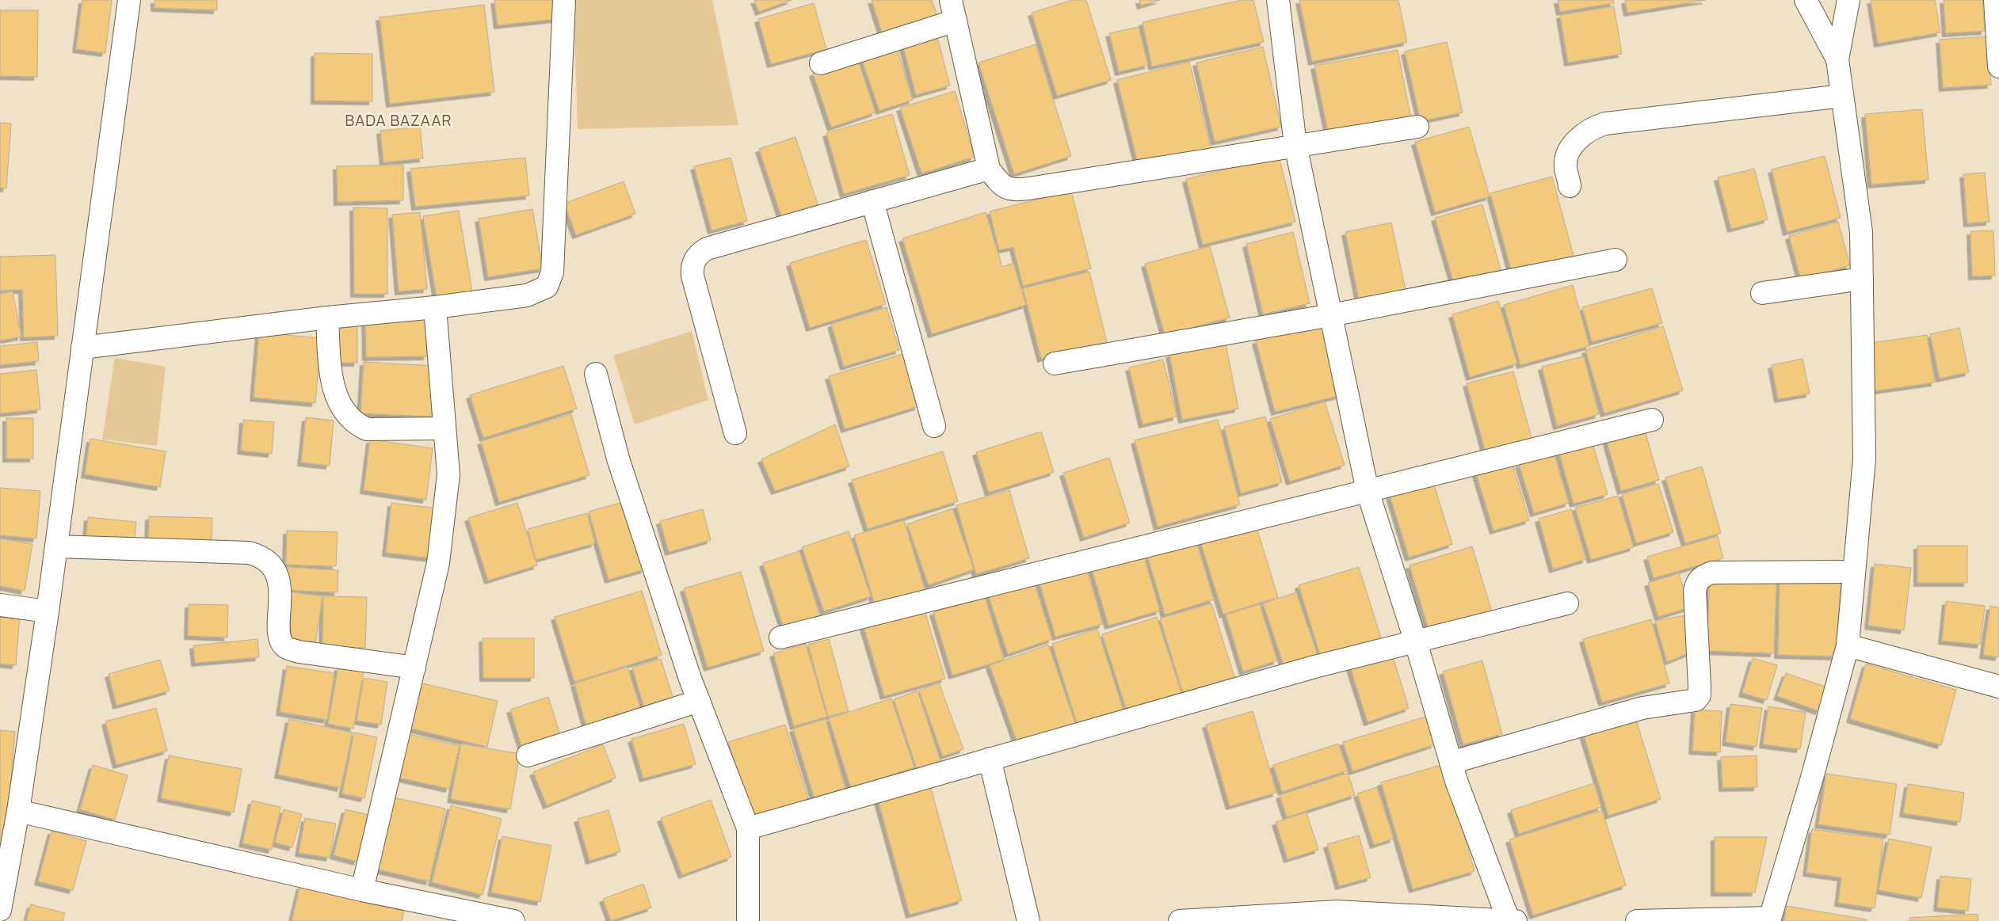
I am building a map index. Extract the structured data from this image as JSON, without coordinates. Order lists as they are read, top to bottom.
{
  "districts": ["BADA BAZAAR"]
}
